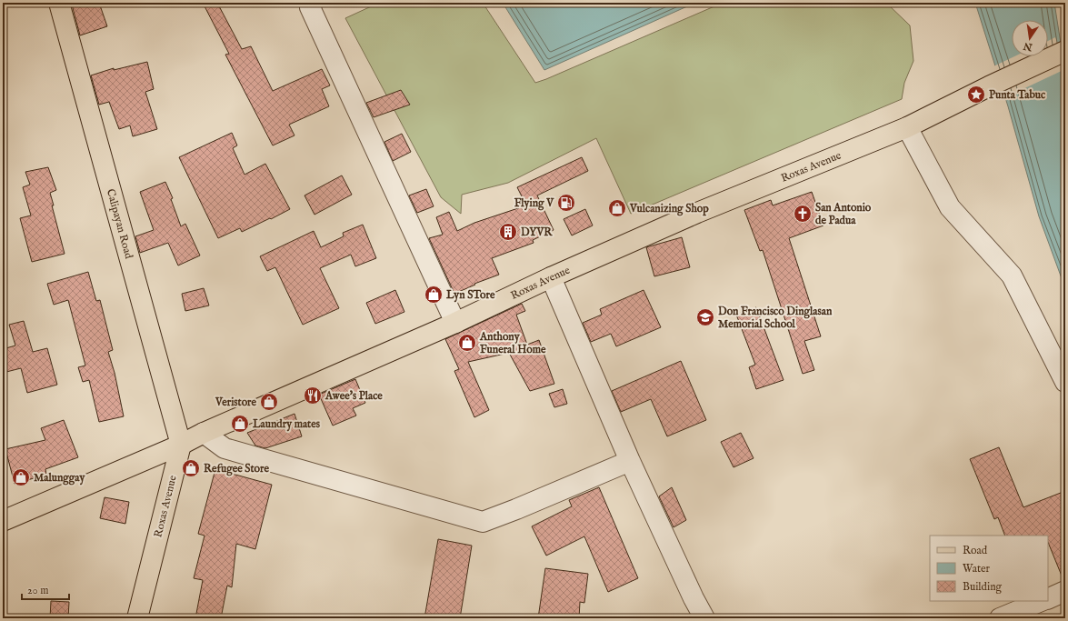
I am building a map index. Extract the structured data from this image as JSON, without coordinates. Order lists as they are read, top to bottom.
{
  "streets": {
    "main road": ["Roxas Avenue", "Calipayan Road"]
  },
  "crossings": [
    ["Roxas Avenue", "Calipayan Road"]
  ],
  "places": {
    "place": ["Punta Tabuc"],
    "fuel station": ["Flying V"],
    "shop": [
      "Vulcanizing Shop",
      "Lyn STore",
      "Anthony Funeral Home",
      "Veristore",
      "Laundry mates",
      "Refugee Store",
      "Malunggay"
    ],
    "church": ["San Antonio de Padua"],
    "building": ["DYVR"],
    "school or university": ["Don Francisco Dinglasan Memorial School"],
    "restaurant": ["Awee's Place"]
  },
  "legend": ["Road", "Water", "Building"],
  "scale_bar": "20 m",
  "north": "bottom"
}
